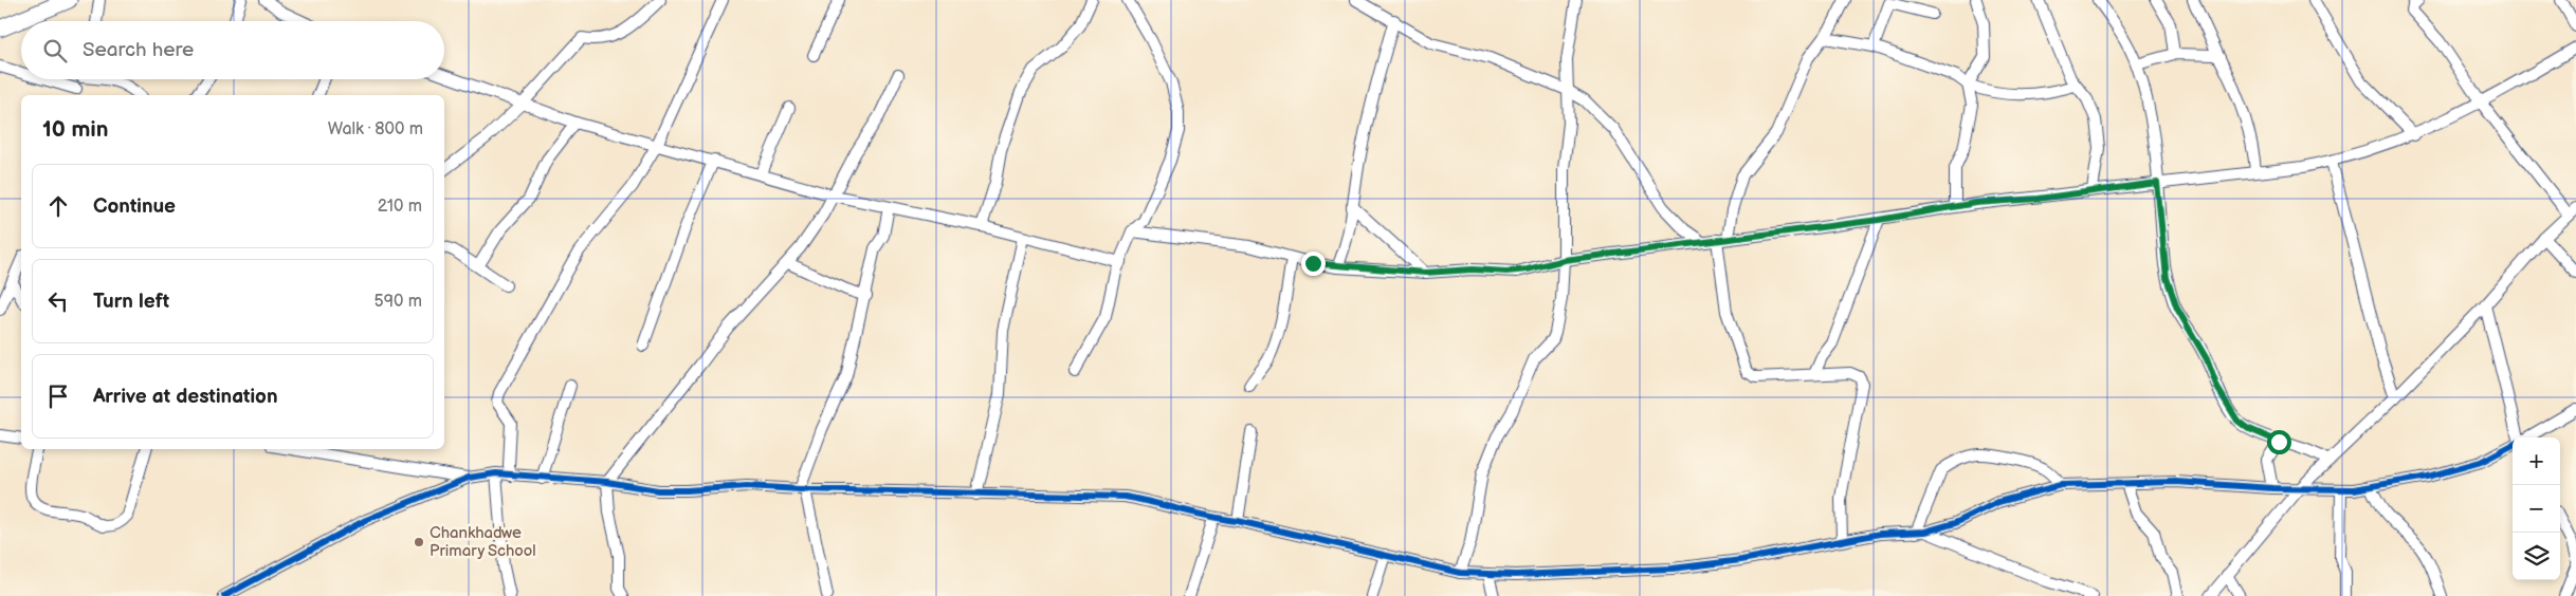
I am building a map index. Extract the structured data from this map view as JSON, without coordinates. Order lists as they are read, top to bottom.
{
  "places": ["Chankhadwe Primary School"],
  "page": {
    "search": "Search here",
    "heading": ["10 min", "Walk · 800 m"],
    "list": [
      ["Continue", "210 m"],
      ["Turn left", "590 m"],
      "Arrive at destination"
    ],
    "map_buttons": ["+", "−"]
  }
}
